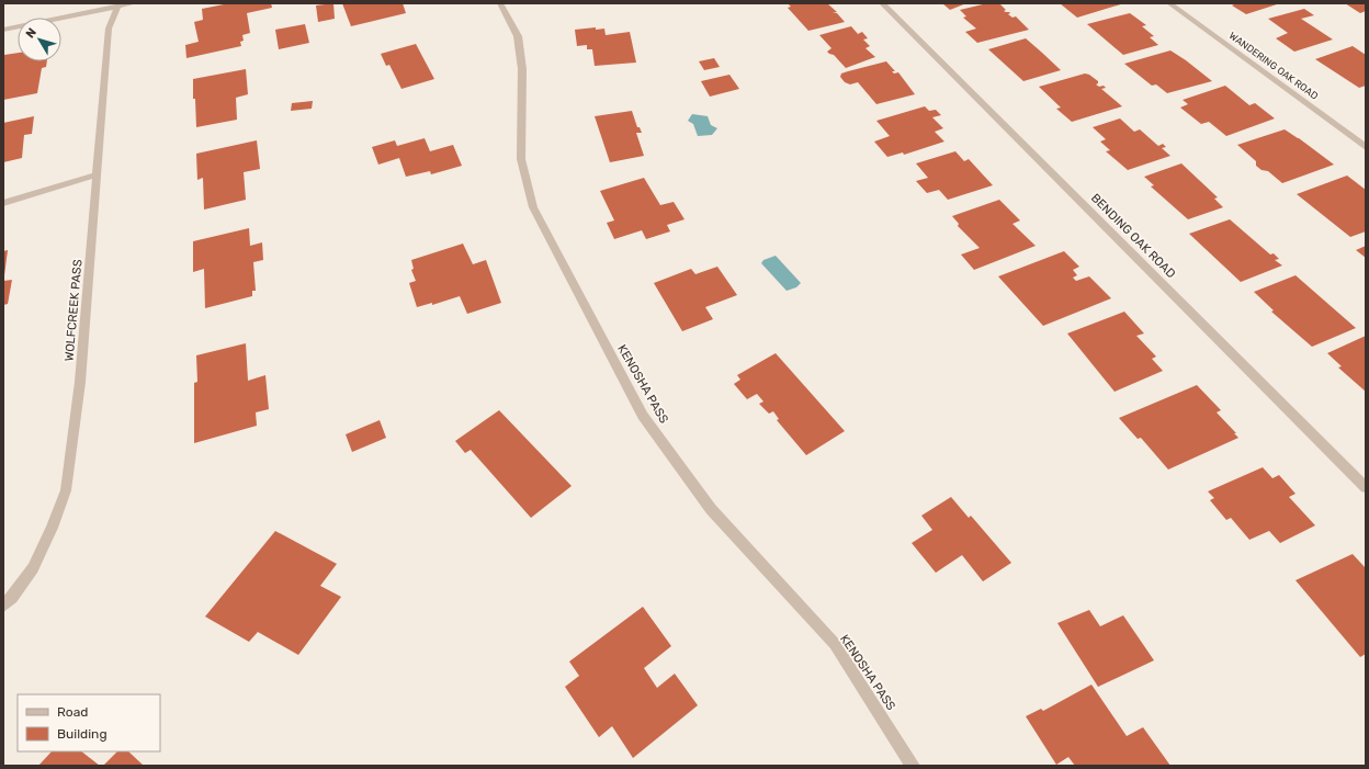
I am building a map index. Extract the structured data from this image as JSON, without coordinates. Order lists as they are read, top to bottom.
{
  "streets": {
    "street": [
      "WANDERING OAK ROAD",
      "BENDING OAK ROAD",
      "WOLFCREEK PASS",
      "KENOSHA PASS"
    ]
  },
  "legend": ["Road", "Building"],
  "north": "top left"
}
